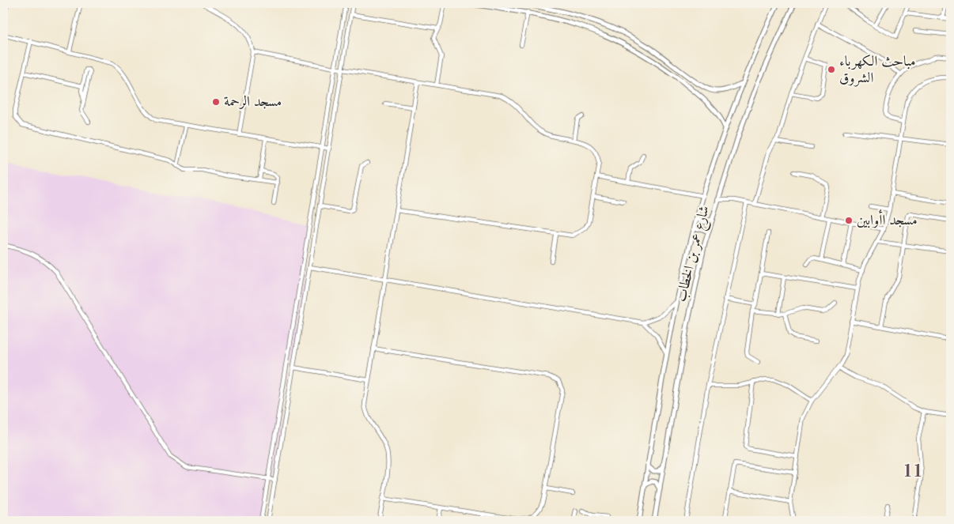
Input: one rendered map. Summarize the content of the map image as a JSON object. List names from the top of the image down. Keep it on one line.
{"streets":{"street":["شارع عمر بن الخطاب"]},"districts":["11"],"places":["مباحث الكهرباء الشروق","مسجد الرحمة","مسجد اأوابين"]}
